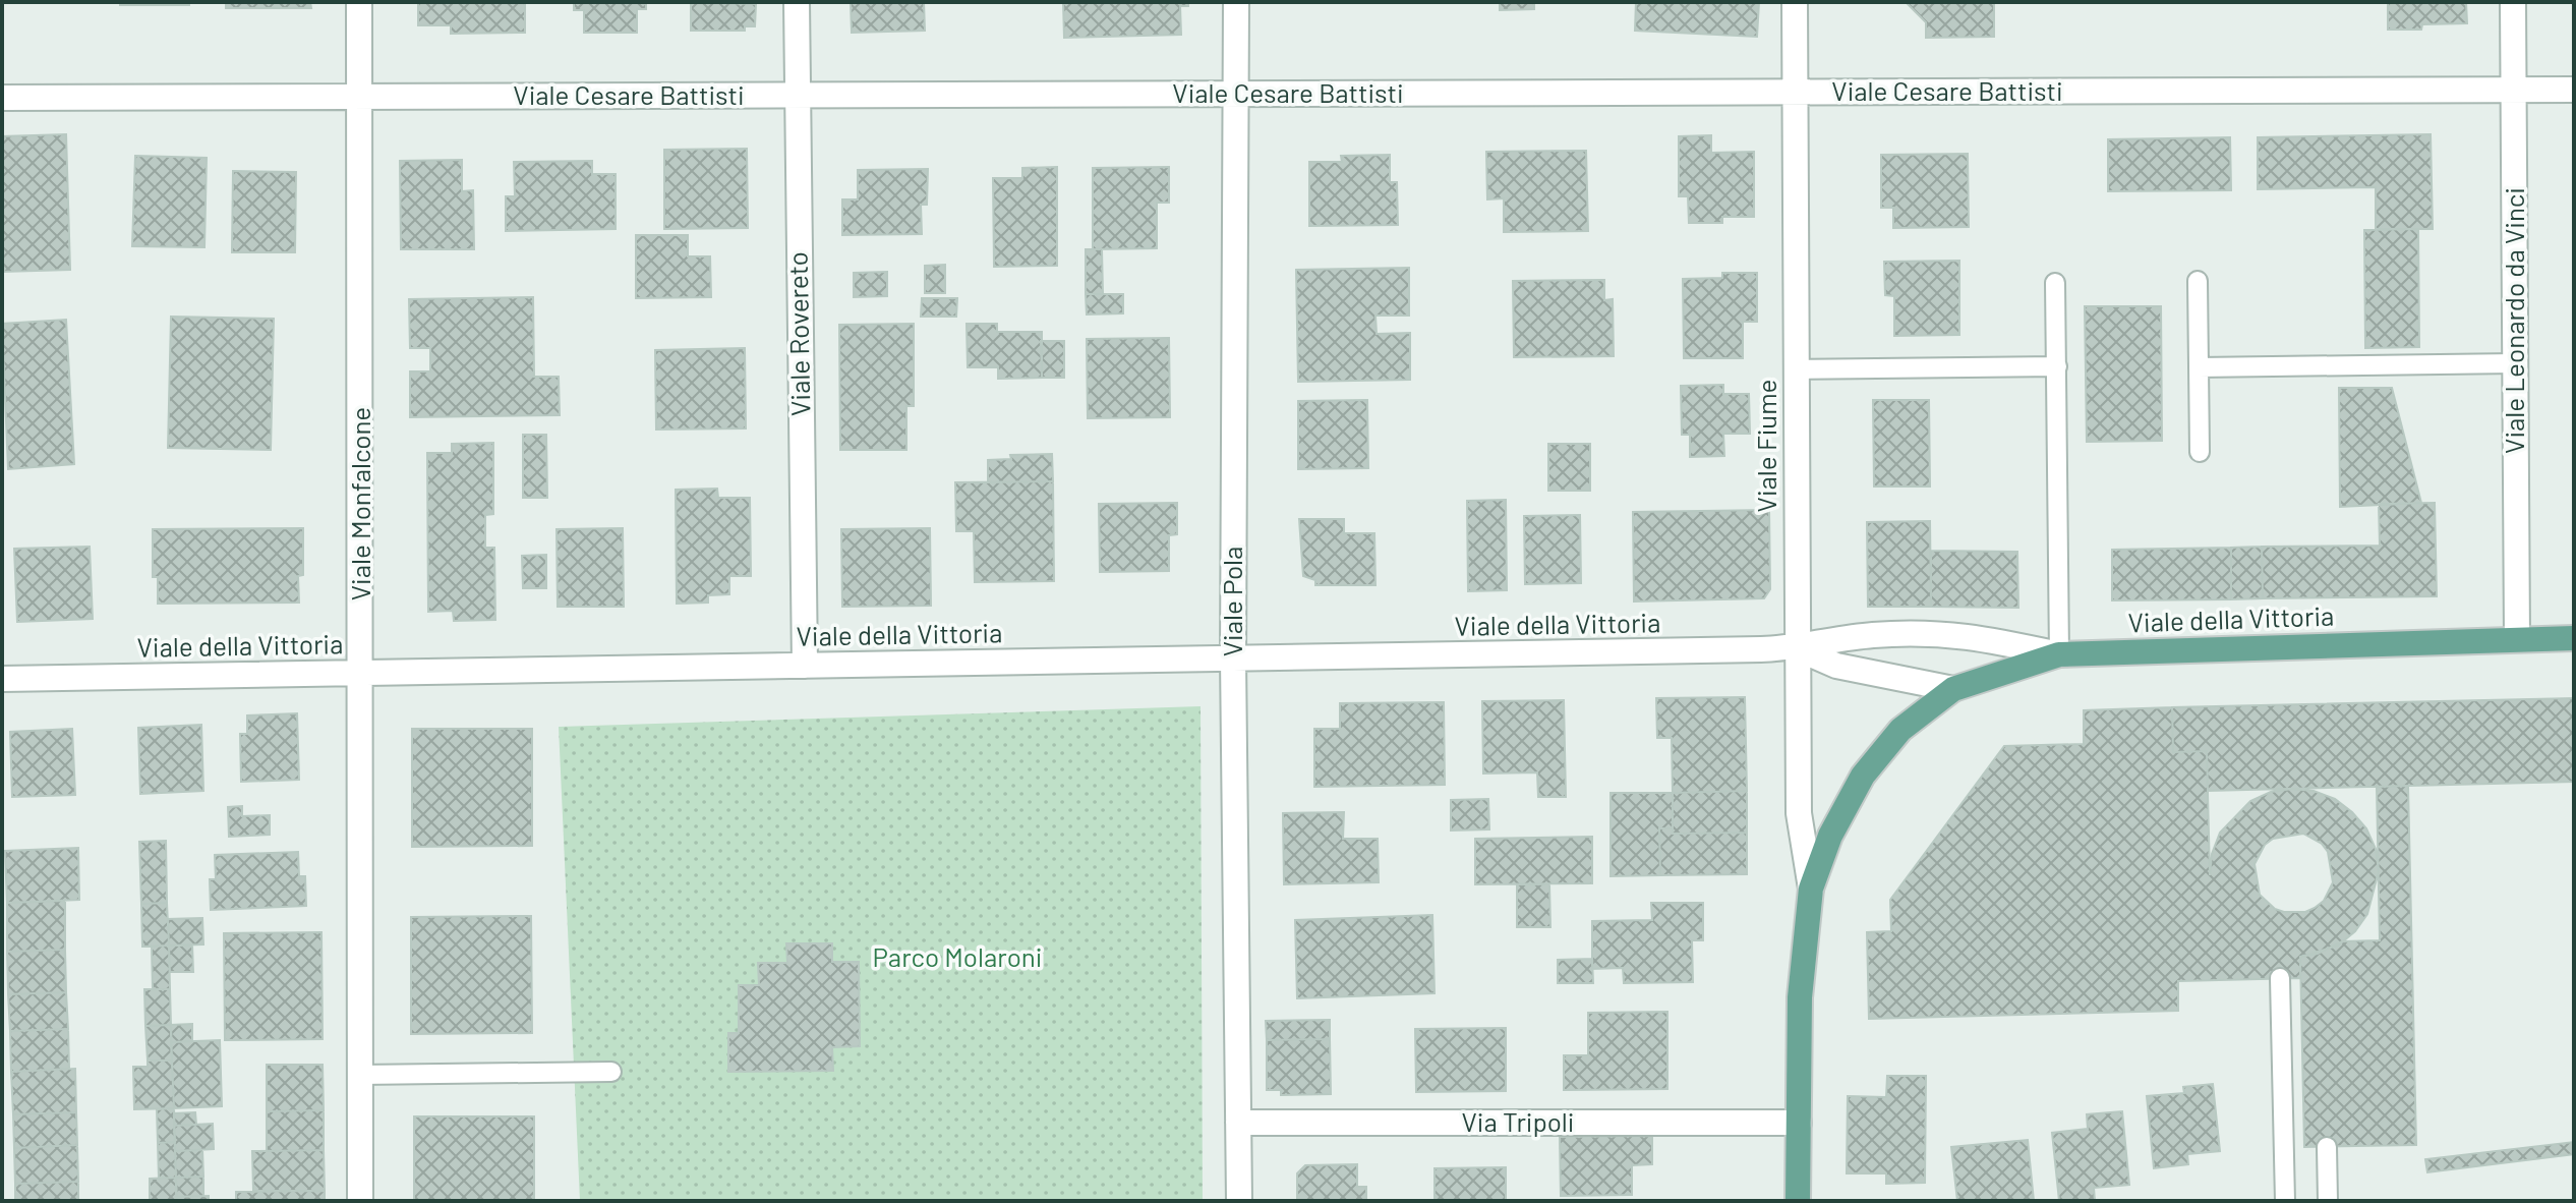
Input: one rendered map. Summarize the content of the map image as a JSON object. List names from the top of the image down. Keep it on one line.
{"streets":{"main road":["Viale Fiume","Viale della Vittoria"],"street":["Viale Cesare Battisti","Viale Leonardo da Vinci","Viale Rovereto","Viale Monfalcone","Viale Pola","Via Tripoli"]},"crossings":[["Viale Cesare Battisti","Viale Leonardo da Vinci"],["Viale Cesare Battisti","Viale Rovereto"],["Viale Cesare Battisti","Viale Fiume"],["Viale Cesare Battisti","Viale Monfalcone"],["Viale Cesare Battisti","Viale Pola"],["Viale Leonardo da Vinci","Viale della Vittoria"],["Viale Rovereto","Viale della Vittoria"],["Viale Fiume","Viale della Vittoria"],["Viale Fiume","Via Tripoli"],["Viale Monfalcone","Viale della Vittoria"],["Viale Pola","Viale della Vittoria"],["Viale Pola","Via Tripoli"]],"parks":["Parco Molaroni"]}
